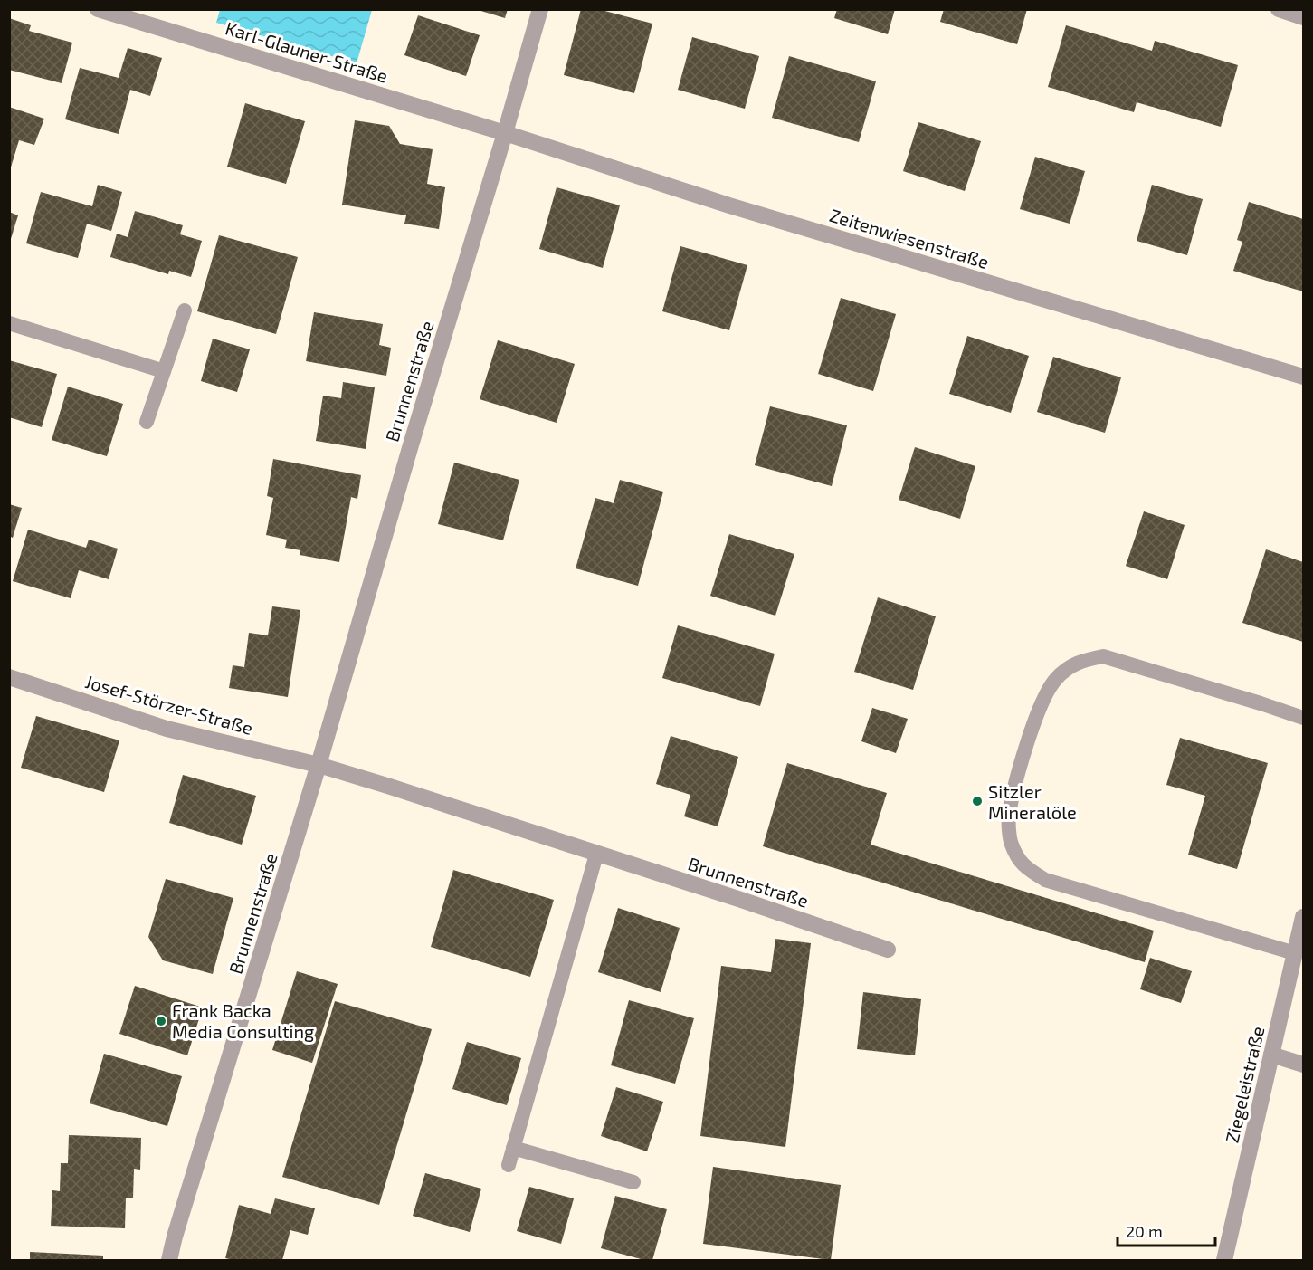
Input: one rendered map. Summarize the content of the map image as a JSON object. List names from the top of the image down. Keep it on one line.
{"streets":{"street":["Karl-Glauner-Straße","Zeitenwiesenstraße","Brunnenstraße","Josef-Störzer-Straße","Ziegeleistraße"]},"crossings":[["Karl-Glauner-Straße","Zeitenwiesenstraße"],["Karl-Glauner-Straße","Brunnenstraße"],["Zeitenwiesenstraße","Brunnenstraße"],["Brunnenstraße","Josef-Störzer-Straße"]],"places":["Sitzler Mineralöle","Frank Backa Media Consulting"],"scale_bar":"20 m"}
